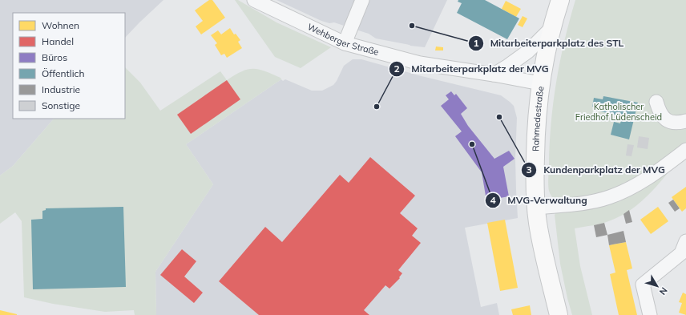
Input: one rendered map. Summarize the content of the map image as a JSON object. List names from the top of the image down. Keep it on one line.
{"streets":{"main road":["Rahmedestraße"],"street":["Wehberger Straße"]},"crossings":[["Wehberger Straße","Rahmedestraße"]],"parks":["Katholischer Friedhof Lüdenscheid"],"places":["Mitarbeiterparkplatz des STL","Mitarbeiterparkplatz der MVG","Kundenparkplatz der MVG","MVG-Verwaltung"],"legend":["Wohnen","Handel","Büros","Öffentlich","Industrie","Sonstige"],"north":"bottom right"}
